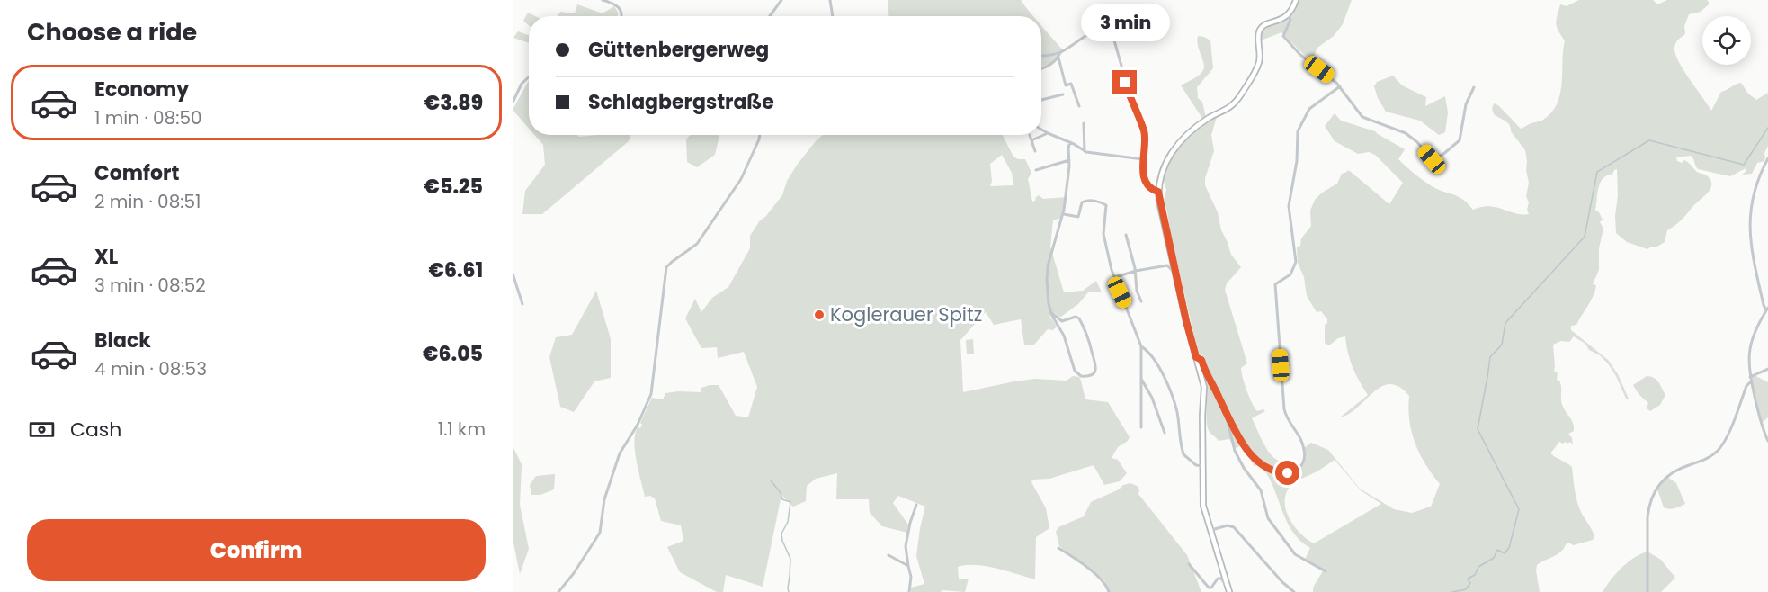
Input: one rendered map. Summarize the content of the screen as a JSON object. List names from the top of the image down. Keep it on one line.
{"places":["Koglerauer Spitz"],"page":{"heading":"Choose a ride","bubble":"3 min","banner":["Güttenbergerweg","Schlagbergstraße"],"list":[{"name":"Economy","note":"1 min · 08:50","value":"€3.89"},{"name":"Comfort","note":"2 min · 08:51","value":"€5.25"},{"name":"XL","note":"3 min · 08:52","value":"€6.61"},{"name":"Black","note":"4 min · 08:53","value":"€6.05"}],"pay":["Cash","1.1 km"],"buttons":"Confirm"}}
